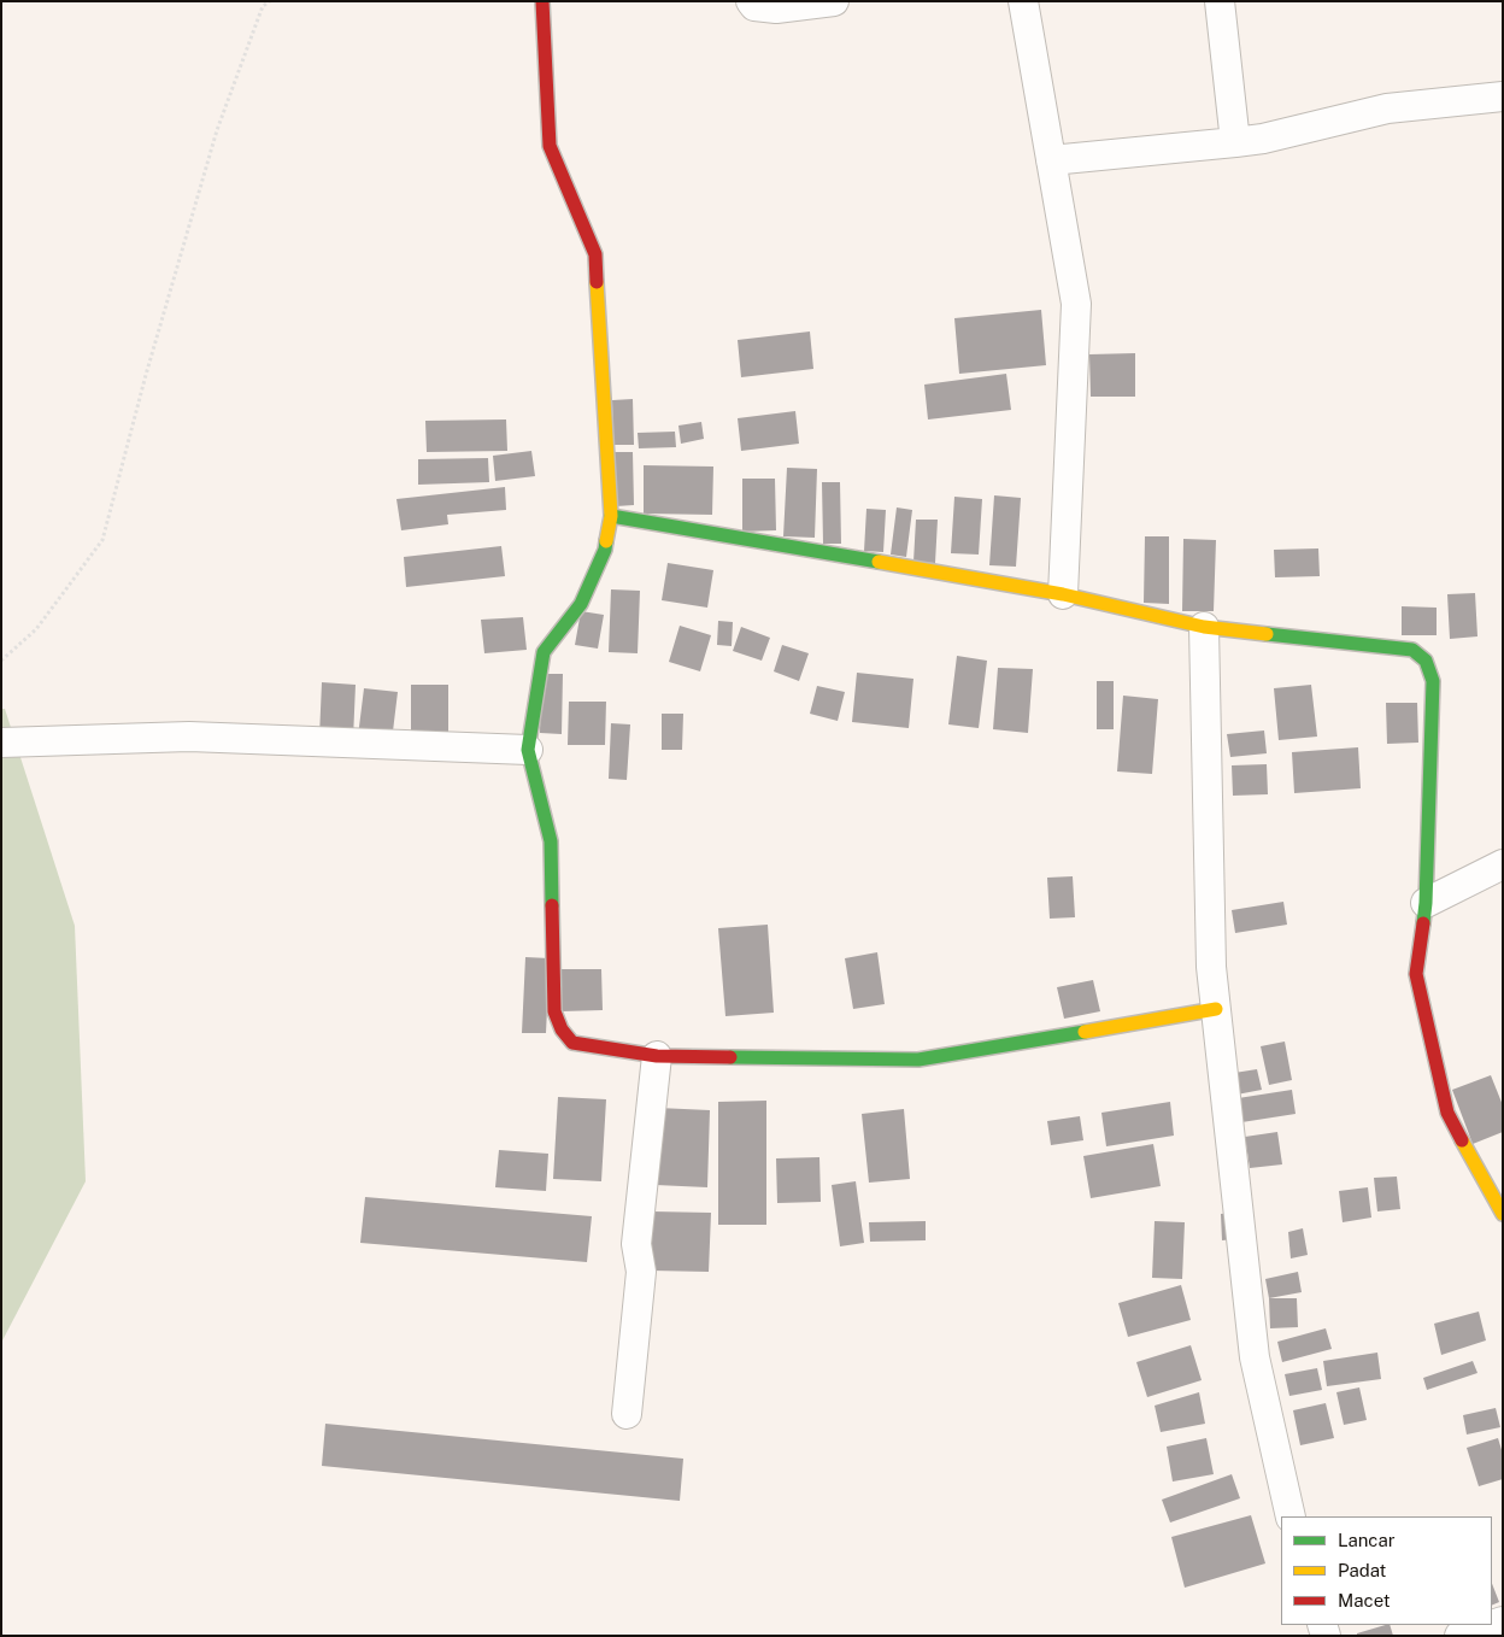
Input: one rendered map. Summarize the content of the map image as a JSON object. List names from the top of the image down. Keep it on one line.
{"legend":["Lancar","Padat","Macet"]}
